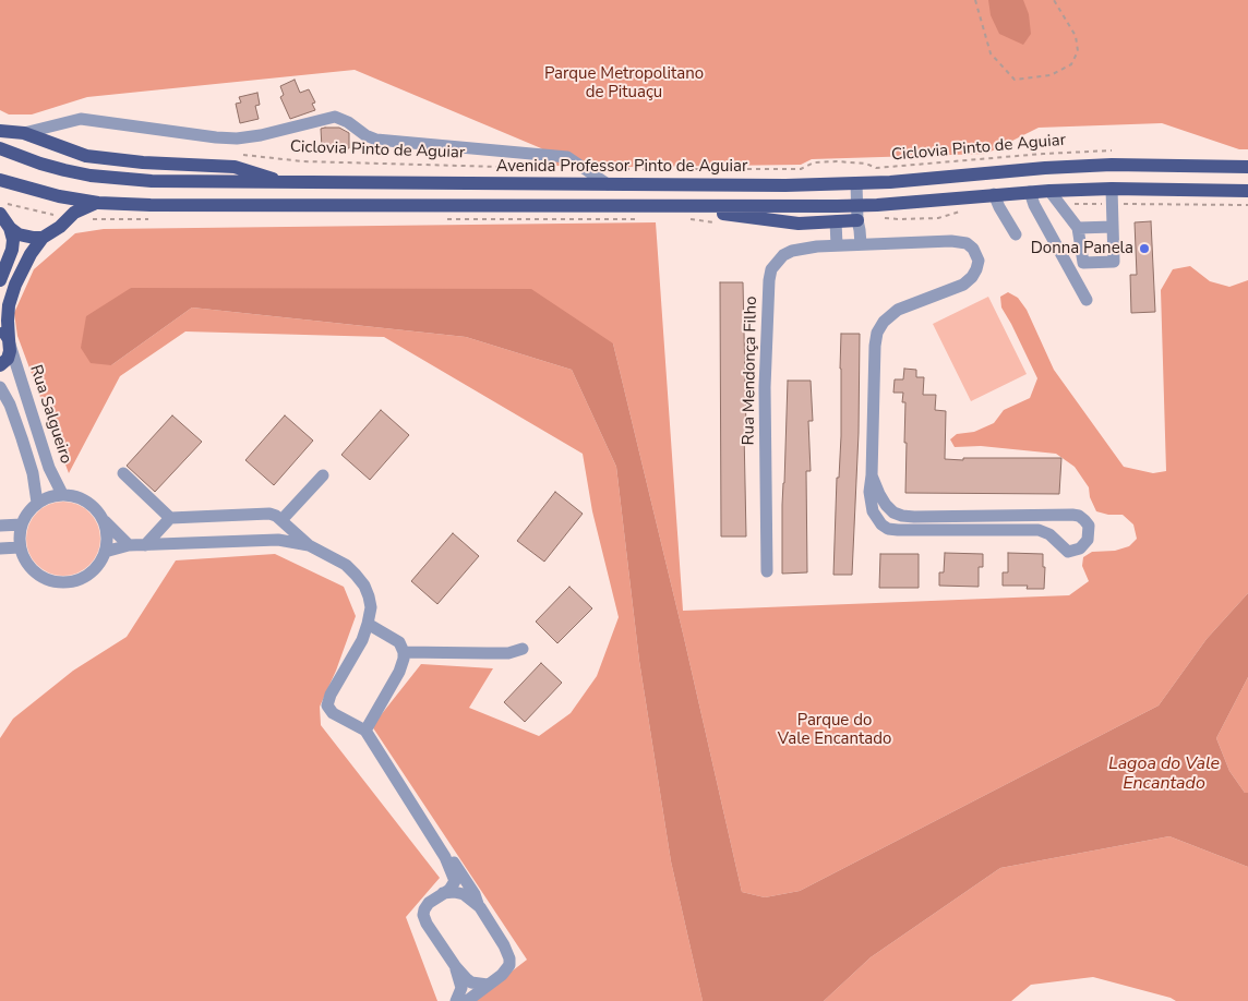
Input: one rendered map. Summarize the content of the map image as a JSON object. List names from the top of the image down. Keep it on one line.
{"streets":{"main road":["Avenida Professor Pinto de Aguiar"],"street":["Rua Mendonça Filho","Rua Salgueiro"],"path":["Ciclovia Pinto de Aguiar"]},"water":["Lagoa do Vale Encantado"],"parks":["Parque Metropolitano de Pituaçu","Parque do Vale Encantado"],"places":["Donna Panela"]}
